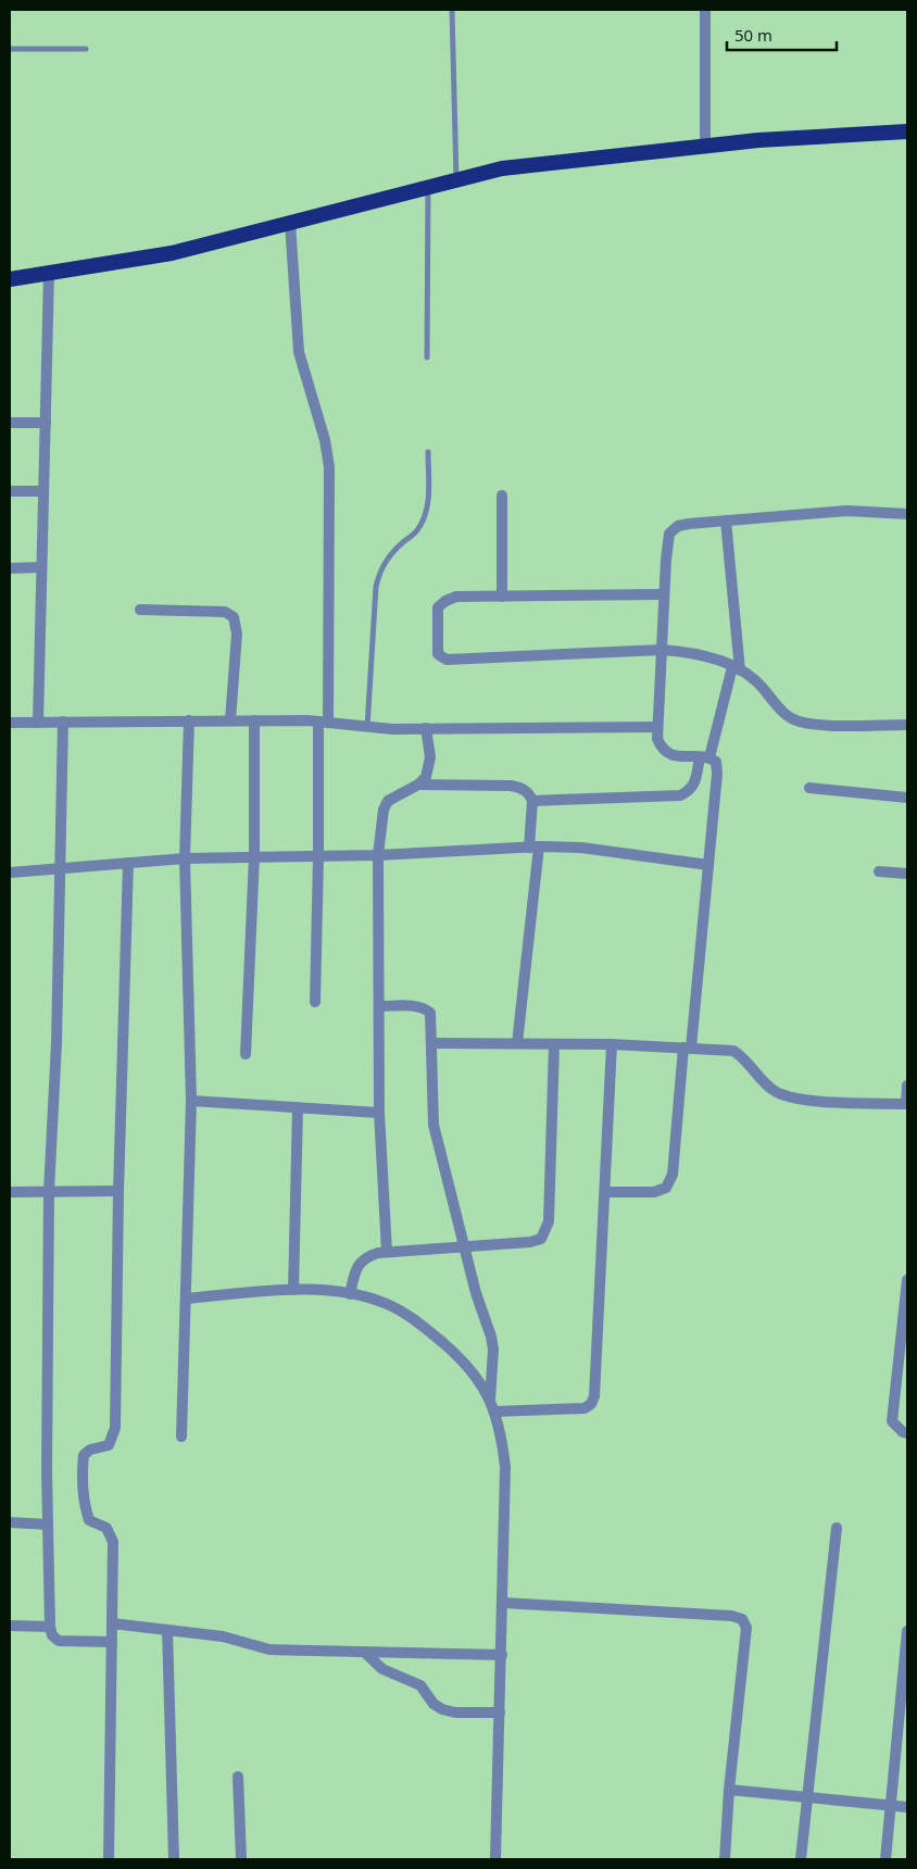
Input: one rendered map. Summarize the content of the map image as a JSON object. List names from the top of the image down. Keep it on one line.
{"scale_bar":"50 m"}
